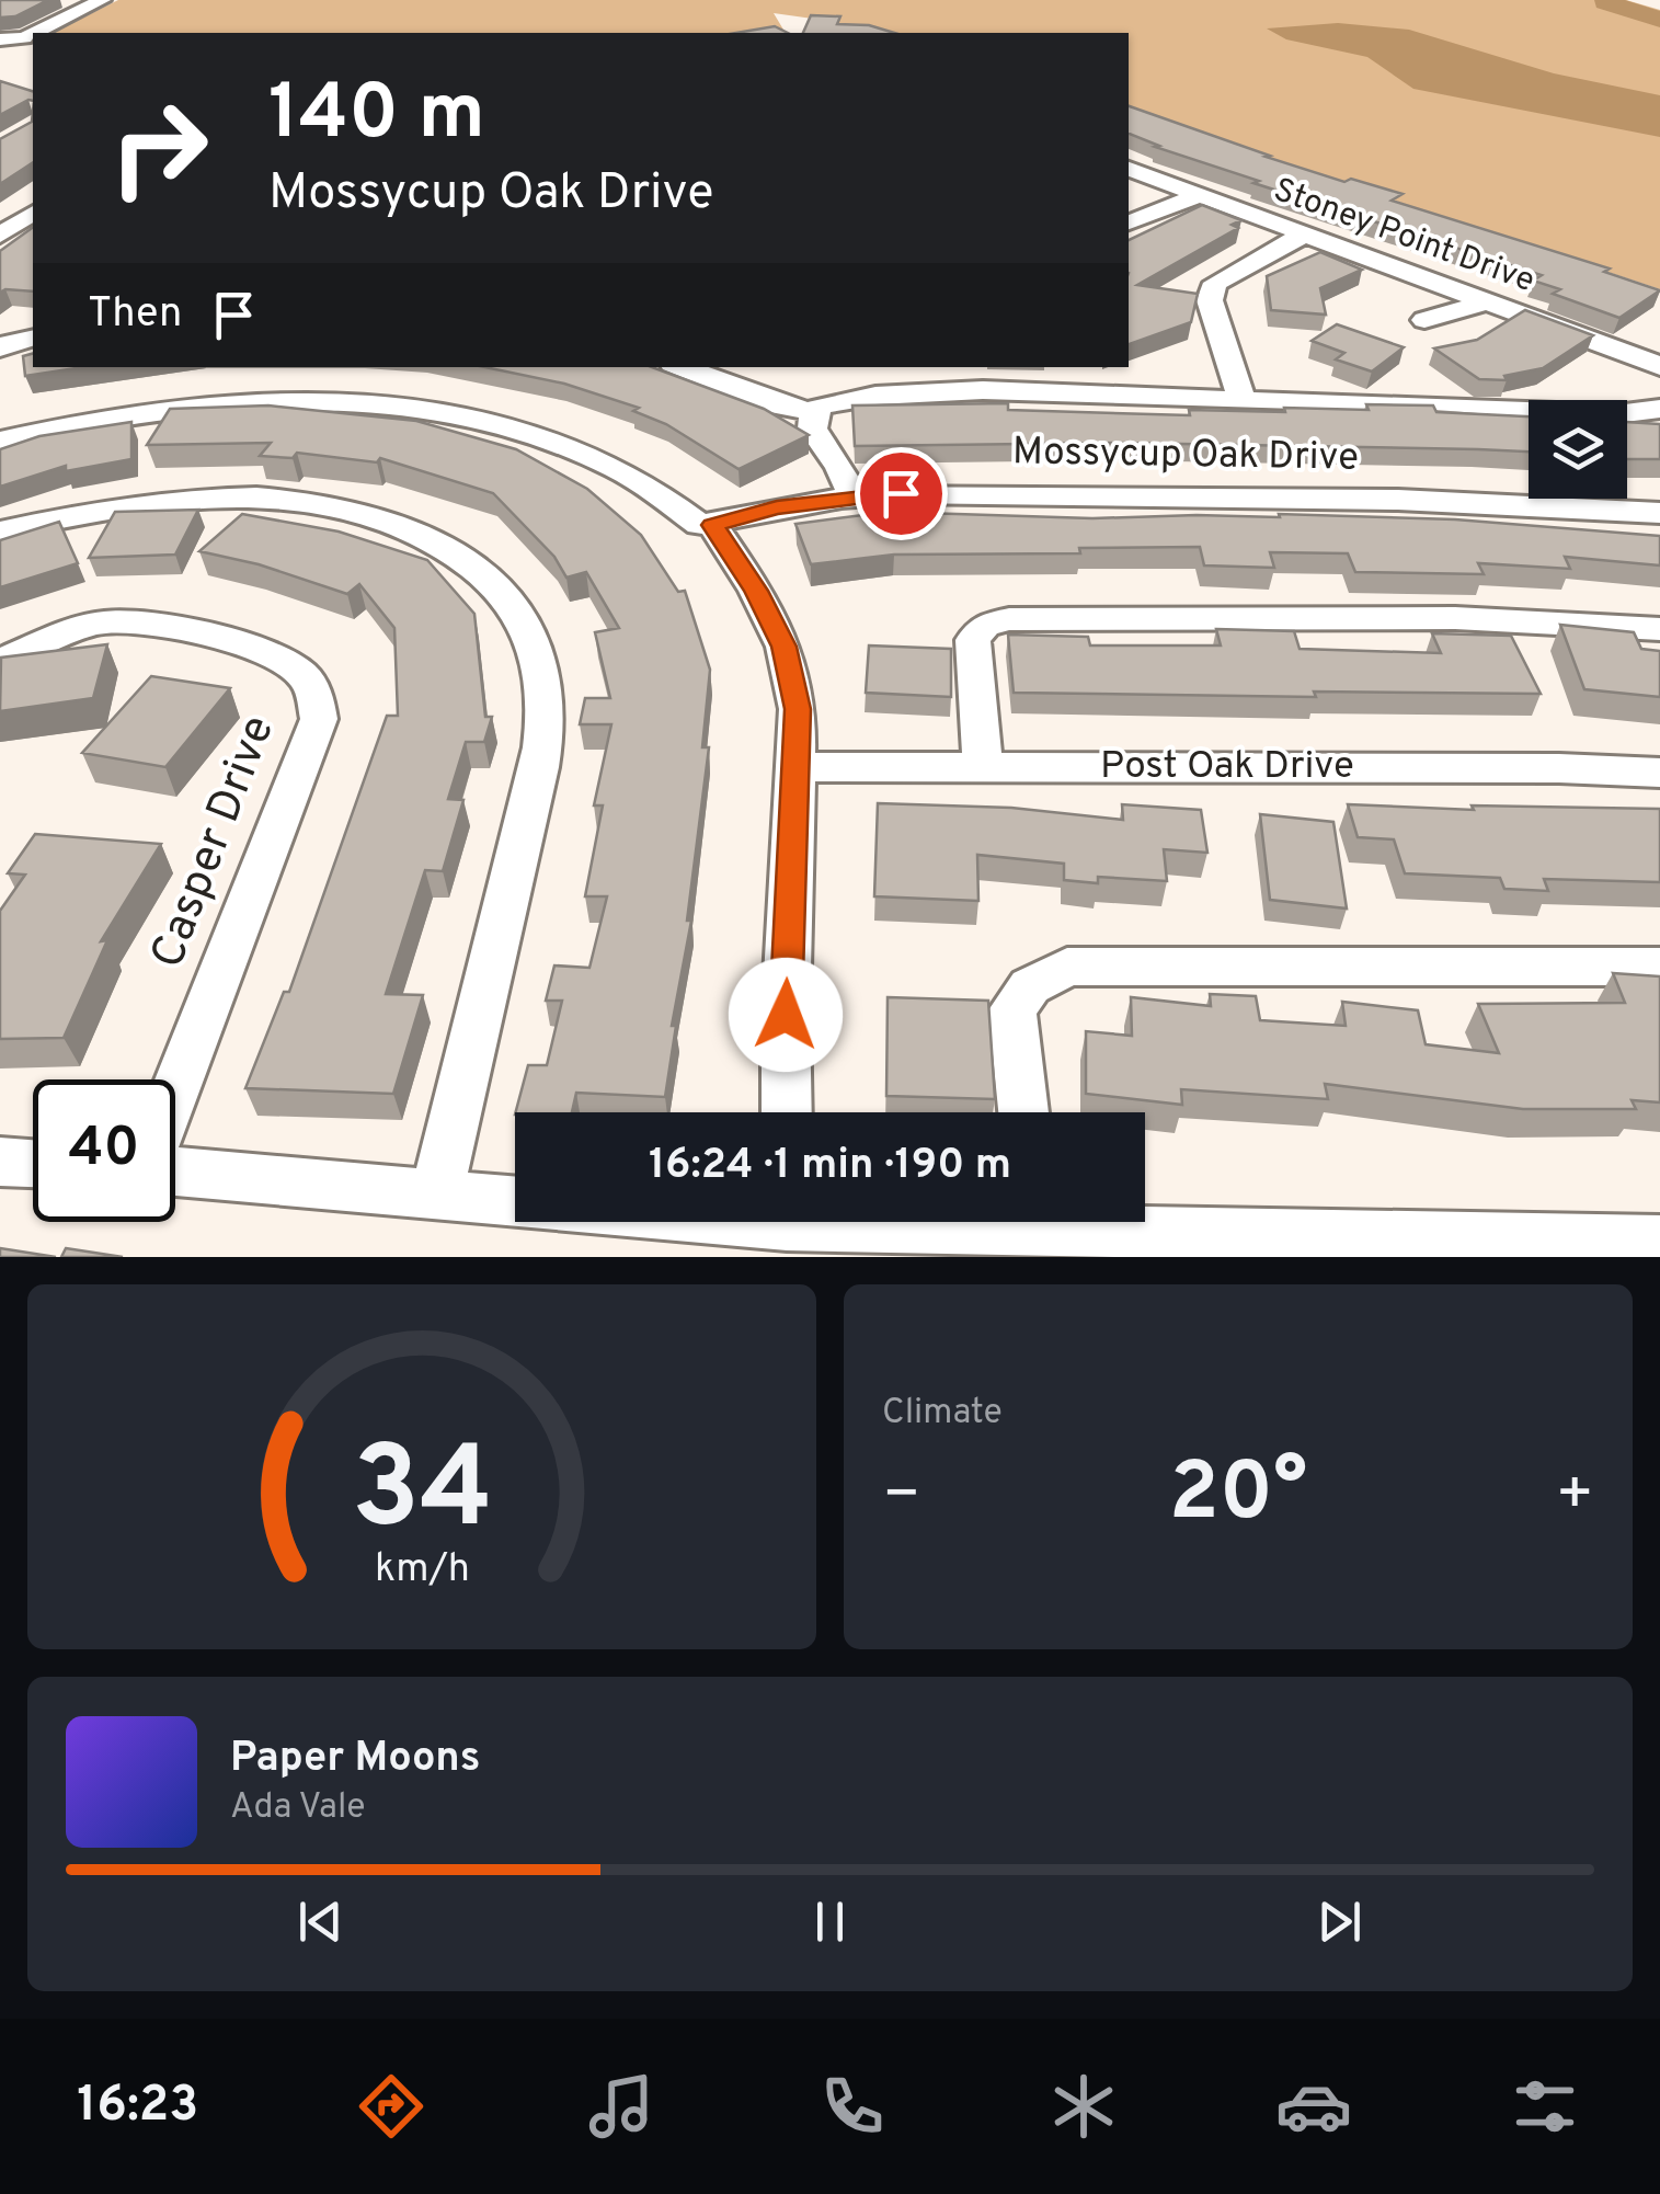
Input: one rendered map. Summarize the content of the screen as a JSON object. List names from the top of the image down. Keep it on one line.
{"streets":{"street":["Stoney Point Drive","Mossycup Oak Drive","Post Oak Drive","Casper Drive"]},"page":{"turn":["140 m","Mossycup Oak Drive"],"then":"Then","limit":"40","trip":"16:24 · 1 min · 190 m","tile":"Climate","heat":["−","20°","+"],"song":["Paper Moons","Ada Vale"],"tabs":"16:23","gauge":["34","km/h"]}}
